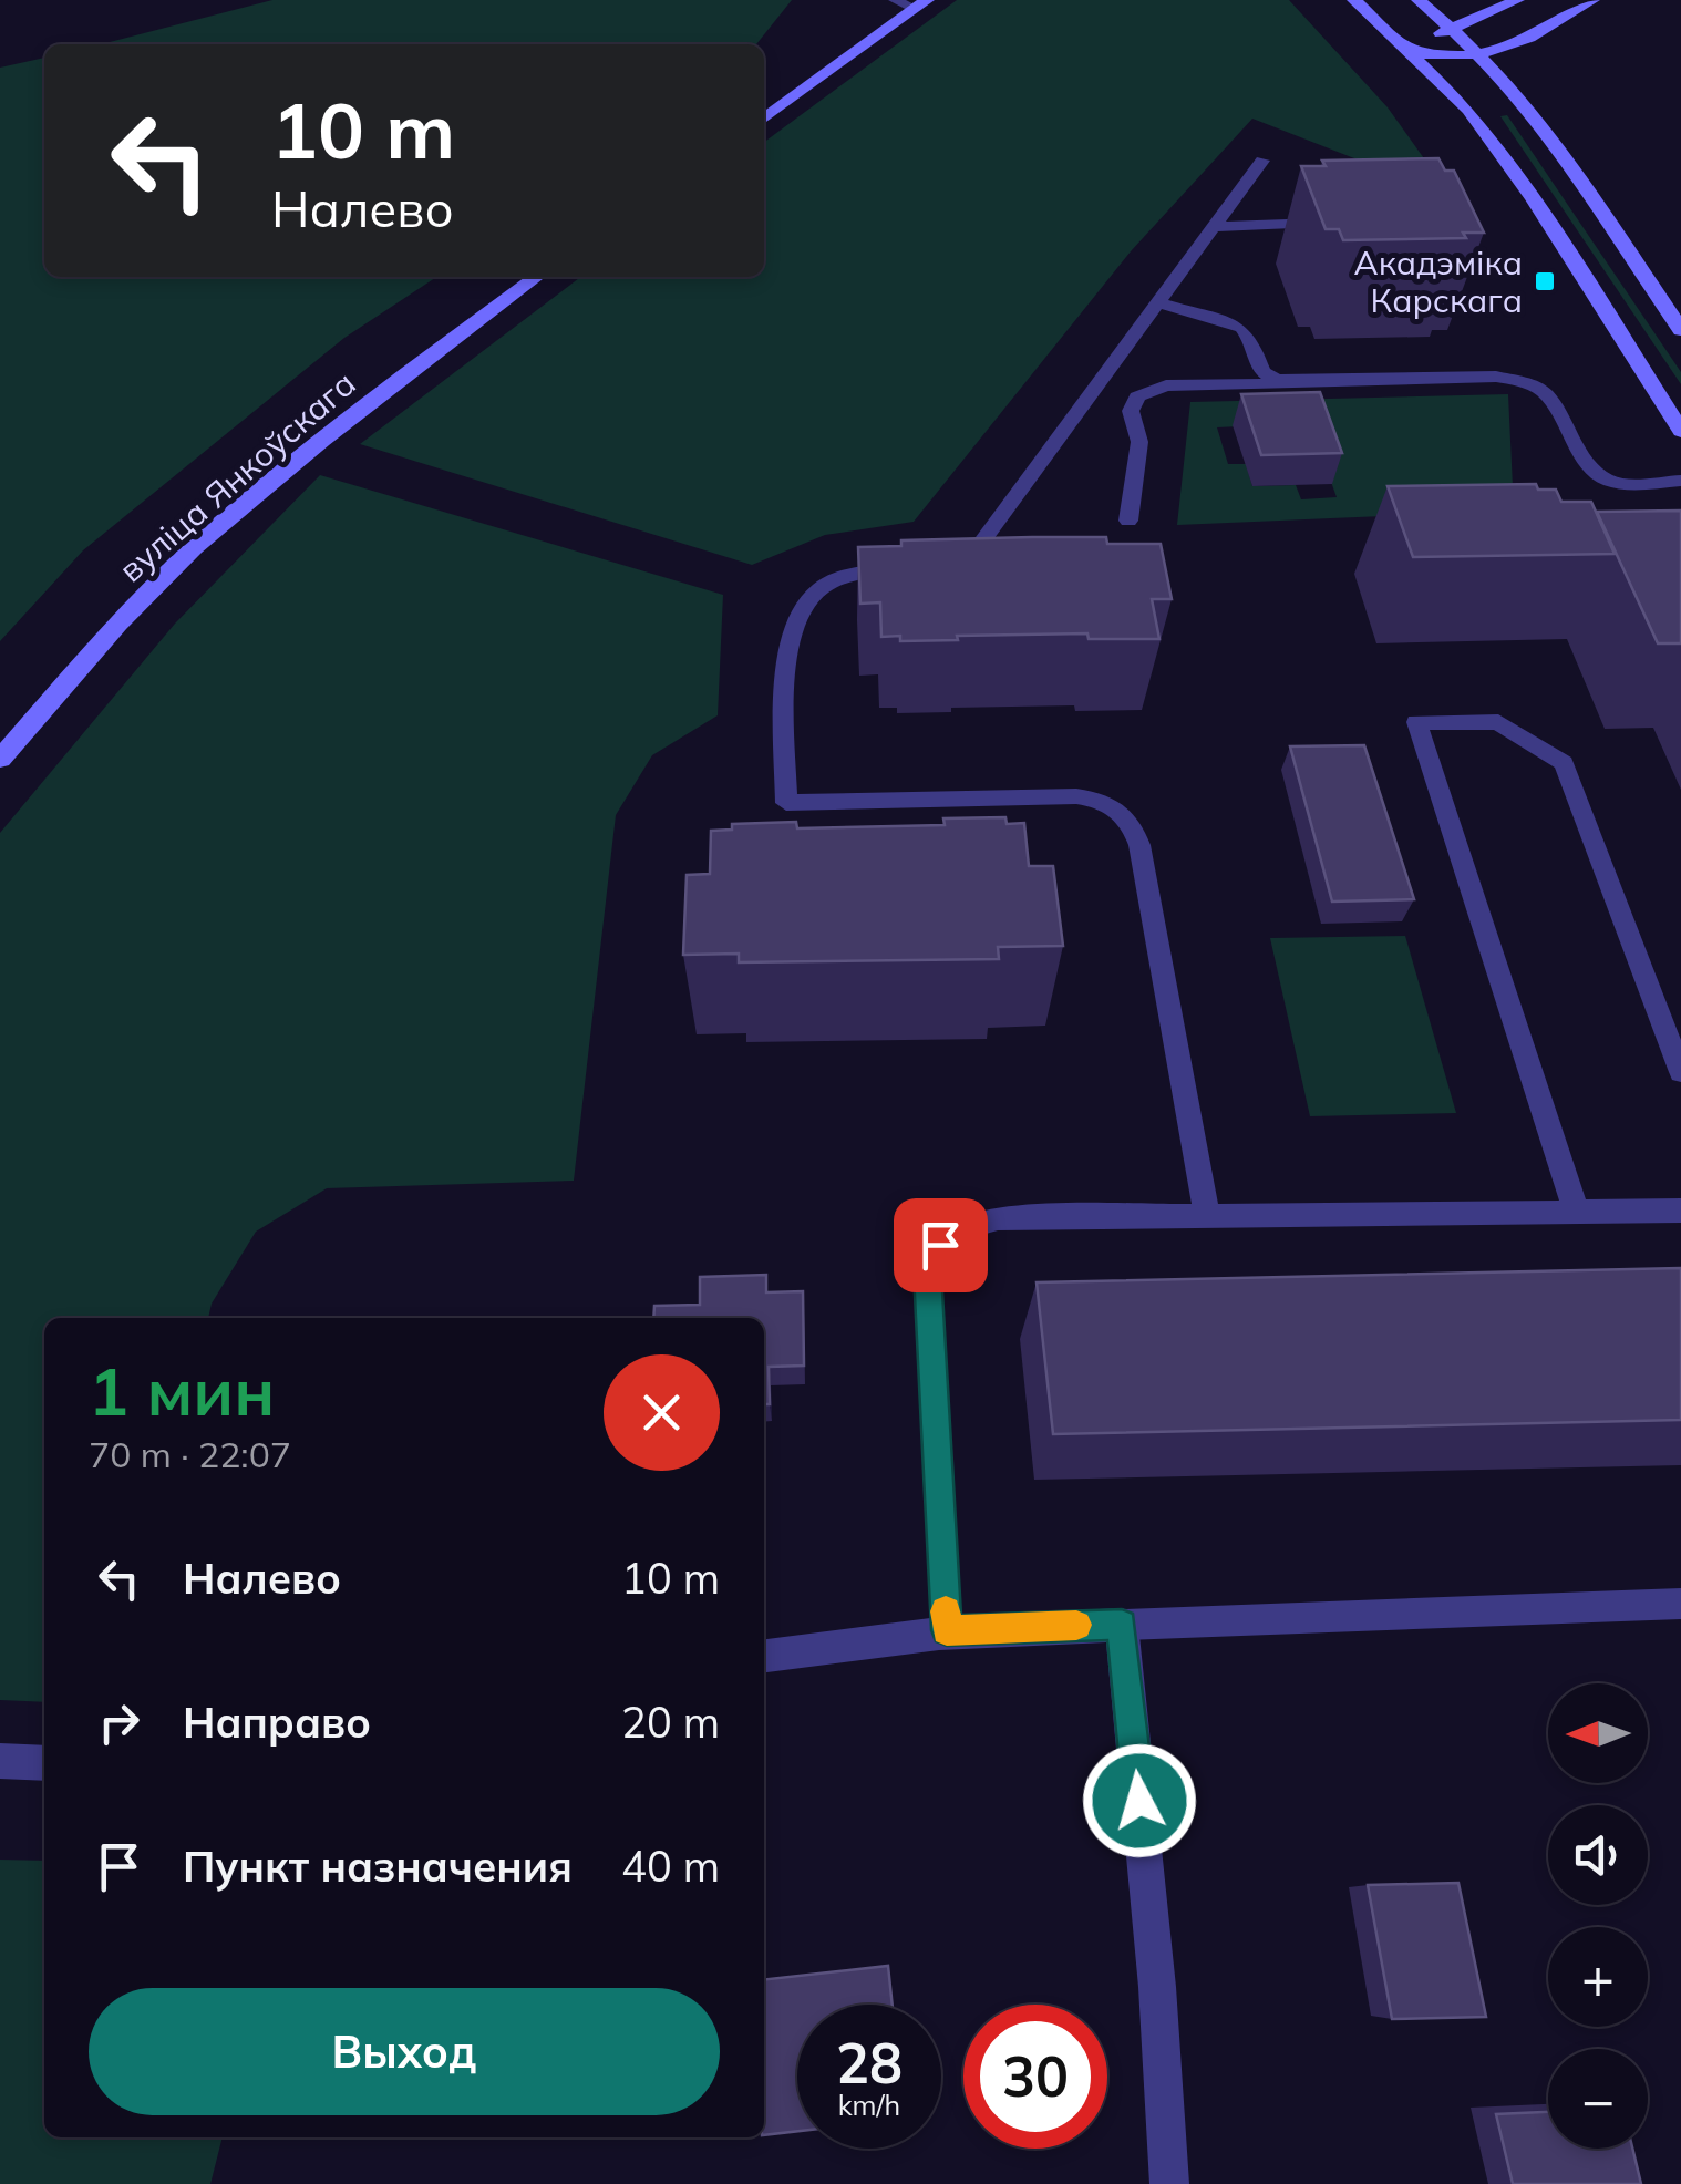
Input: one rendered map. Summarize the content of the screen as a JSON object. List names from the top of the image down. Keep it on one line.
{"streets":{"main road":["вуліца Янкоўскага"]},"places":{"transit":["Акадэміка Карскага"]},"north":"left","page":{"turn":["10 m","Налево"],"heading":["1 мин","70 m · 22:07"],"list":[{"name":"Налево","value":"10 m"},{"name":"Направо","value":"20 m"},{"name":"Пункт назначения","value":"40 m"}],"map_buttons":["+","−"],"buttons":"Выход","speed":"28 km/h","limit":"30"}}
